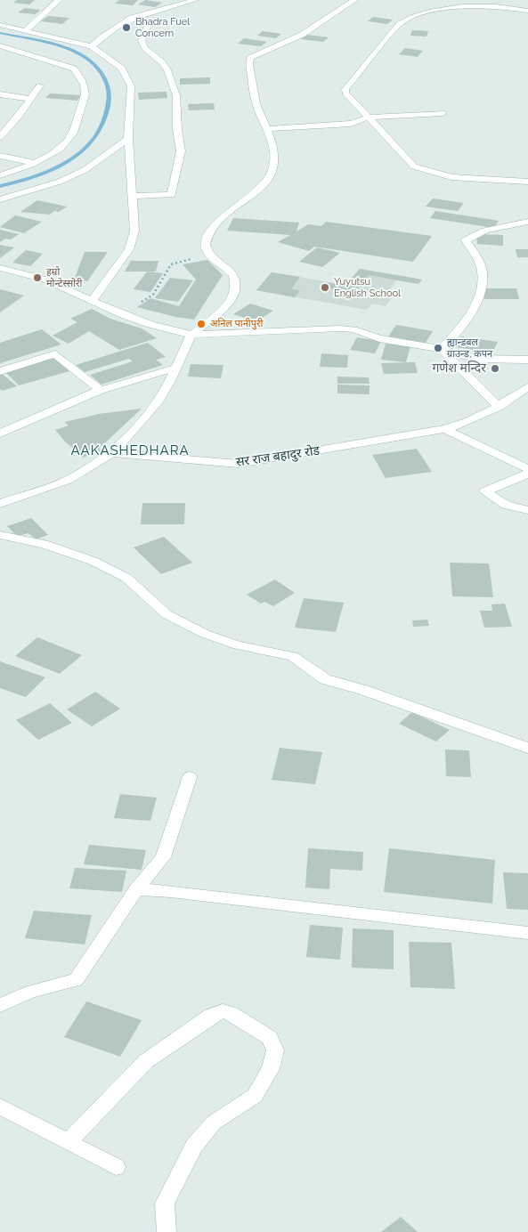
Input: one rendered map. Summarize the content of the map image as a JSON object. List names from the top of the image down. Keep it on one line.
{"streets":{"street":["सर राज बहादुर रोड"]},"districts":["AAKASHEDHARA"],"places":["Bhadra Fuel Concern","हम्रो मोन्टेस्सोरी","Yuyutsu English School","अनिल पानीपुरी","ह्यान्डबल ग्राउन्ड, कपन","गणेश मन्दिर"]}
